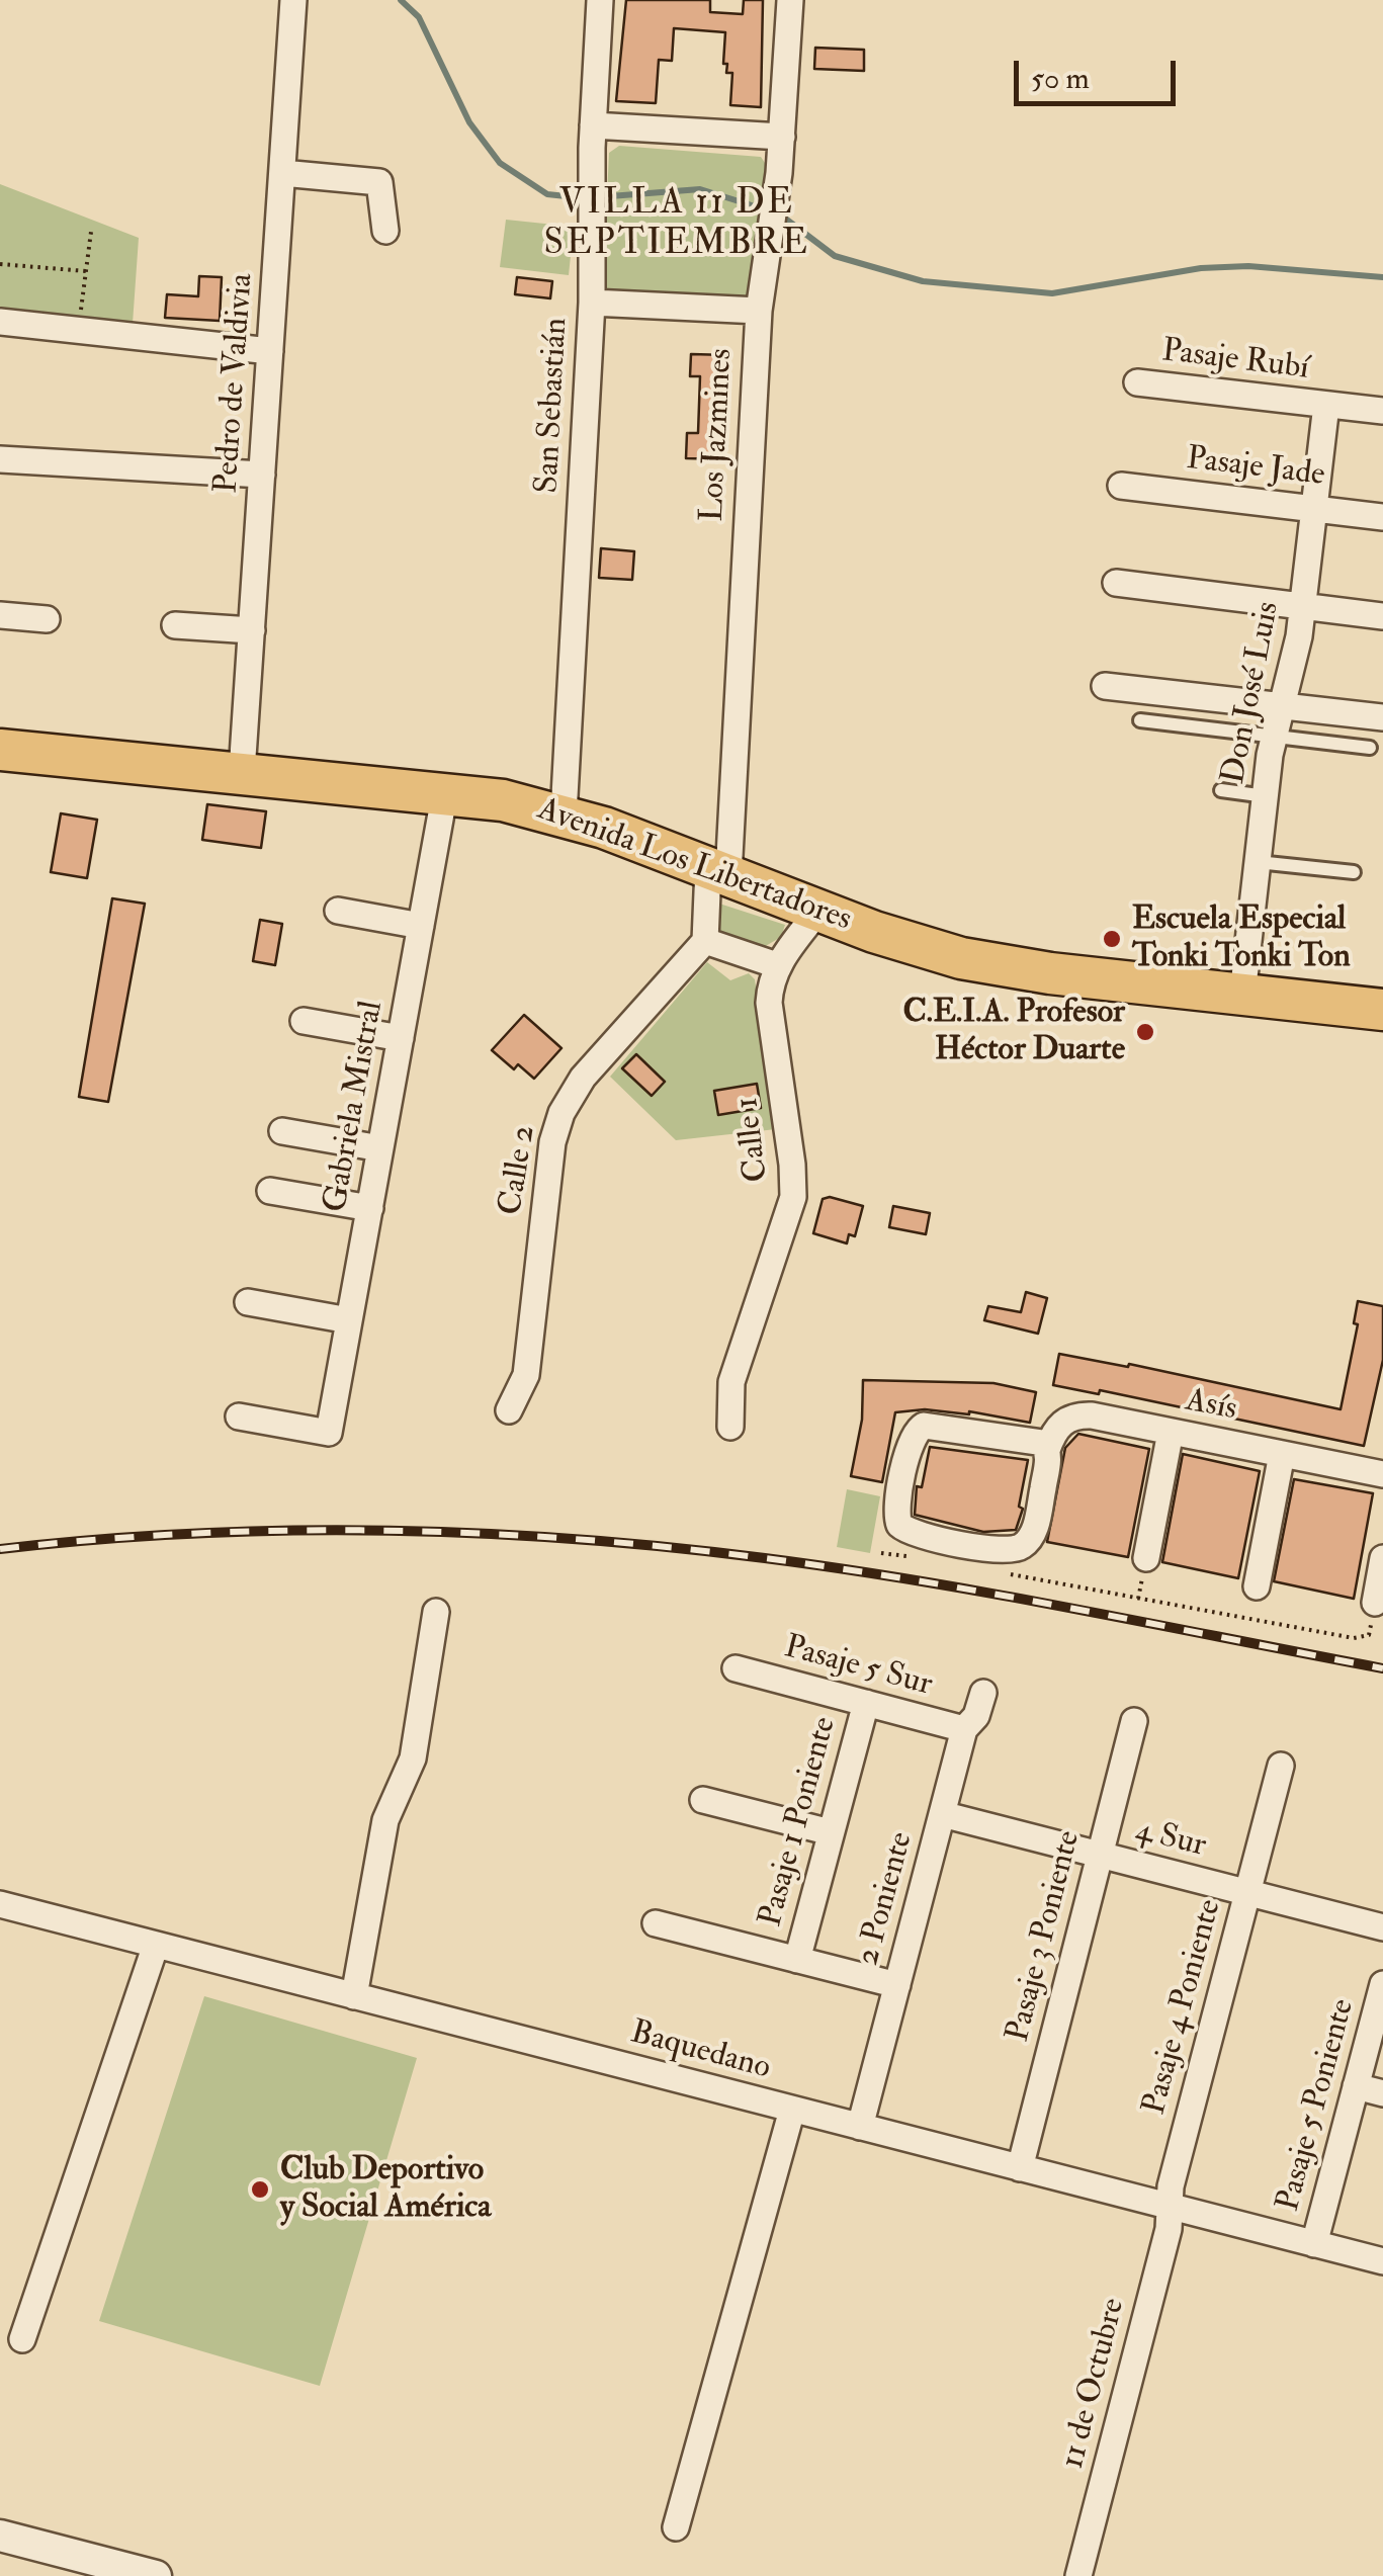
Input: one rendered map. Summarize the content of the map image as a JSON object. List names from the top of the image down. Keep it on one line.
{"streets":{"main road":["Avenida Los Libertadores"],"street":["Pasaje Rubí","Pedro de Valdivia","San Sebastián","Los Jazmines","Pasaje Jade","Don José Luis","Gabriela Mistral","Calle 1","Calle 2","Asís","Pasaje 5 Sur","Pasaje 1 Poniente","4 Sur","2 Poniente","Pasaje 3 Poniente","Pasaje 4 Poniente","Baquedano","Pasaje 5 Poniente","11 de Octubre"]},"crossings":[["Pasaje Rubí","Don José Luis"],["Pedro de Valdivia","Avenida Los Libertadores"],["San Sebastián","Avenida Los Libertadores"],["Los Jazmines","Avenida Los Libertadores"],["Pasaje Jade","Don José Luis"],["Don José Luis","Avenida Los Libertadores"],["Avenida Los Libertadores","Gabriela Mistral"],["Avenida Los Libertadores","Calle 1"],["Pasaje 5 Sur","Pasaje 1 Poniente"],["Pasaje 5 Sur","2 Poniente"],["4 Sur","2 Poniente"],["4 Sur","Pasaje 3 Poniente"],["4 Sur","Pasaje 4 Poniente"],["2 Poniente","Baquedano"],["Pasaje 3 Poniente","Baquedano"],["Pasaje 4 Poniente","Baquedano"],["Pasaje 4 Poniente","11 de Octubre"],["Baquedano","Pasaje 5 Poniente"],["Baquedano","11 de Octubre"]],"districts":["VILLA 11 DE SEPTIEMBRE"],"places":["Escuela Especial Tonki Tonki Ton","C.E.I.A. Profesor Héctor Duarte","Club Deportivo y Social América"],"scale_bar":"50 m"}
